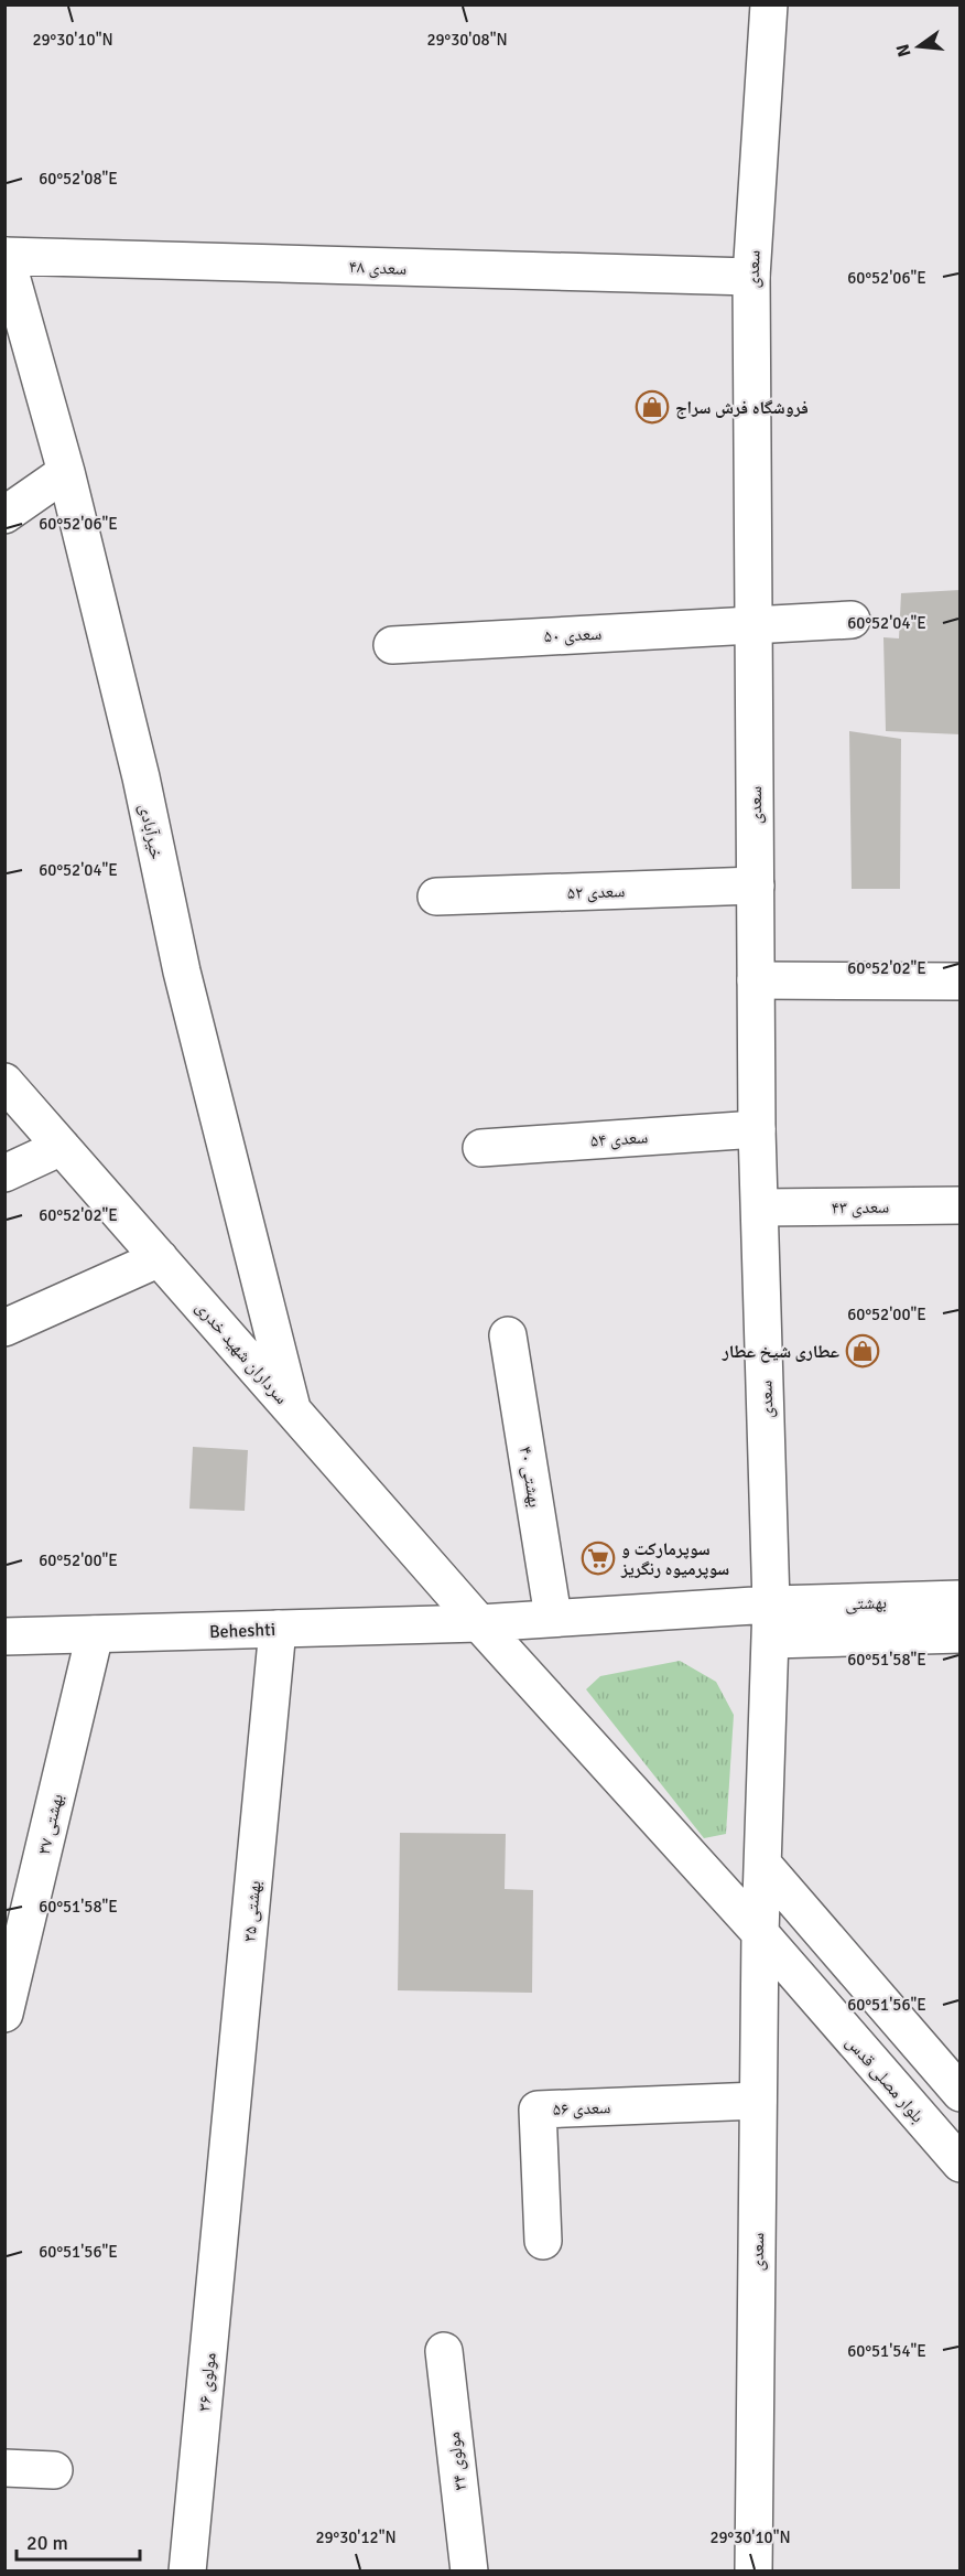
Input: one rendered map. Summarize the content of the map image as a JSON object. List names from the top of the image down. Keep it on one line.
{"streets":{"street":["سعدی ۴۸","سعدی","سعدی ۵۰","خیرآبادی","سعدی ۵۲","سعدی ۵۴","سعدی ۴۳","سرداران شهید خدری","بهشتی ۴۰","بهشتی","Beheshti","بهشتی ۳۷","بهشتی ۳۵","بلوار مصلی قدس","سعدی ۵۶","مولوی ۳۶","مولوی ۳۴"]},"crossings":[["سعدی ۴۸","سعدی"],["سعدی ۴۸","خیرآبادی"],["سعدی","سعدی ۵۰"],["سعدی","سعدی ۵۲"],["سعدی","سعدی ۵۴"],["سعدی","سعدی ۴۳"],["سعدی","سرداران شهید خدری"],["سعدی","بهشتی"],["سعدی","Beheshti"],["سعدی","بلوار مصلی قدس"],["سعدی","سعدی ۵۶"],["خیرآبادی","سرداران شهید خدری"],["سرداران شهید خدری","Beheshti"],["سرداران شهید خدری","بلوار مصلی قدس"],["بهشتی ۴۰","Beheshti"],["بهشتی","Beheshti"],["Beheshti","بهشتی ۳۷"],["Beheshti","بهشتی ۳۵"],["بهشتی ۳۵","مولوی ۳۶"]],"places":{"shop":["فروشگاه فرش سراج","عطاری شیخ عطار"],"supermarket":["سوپرمارکت و سوپرمیوه رنگریز"]},"scale_bar":"20 m","north":"left","coordinates":["29°30'10\"N","29°30'08\"N","60°52'08\"E","60°52'06\"E","60°52'04\"E","60°52'02\"E","60°52'00\"E","60°51'58\"E","60°51'56\"E","60°51'54\"E","29°30'12\"N"]}
